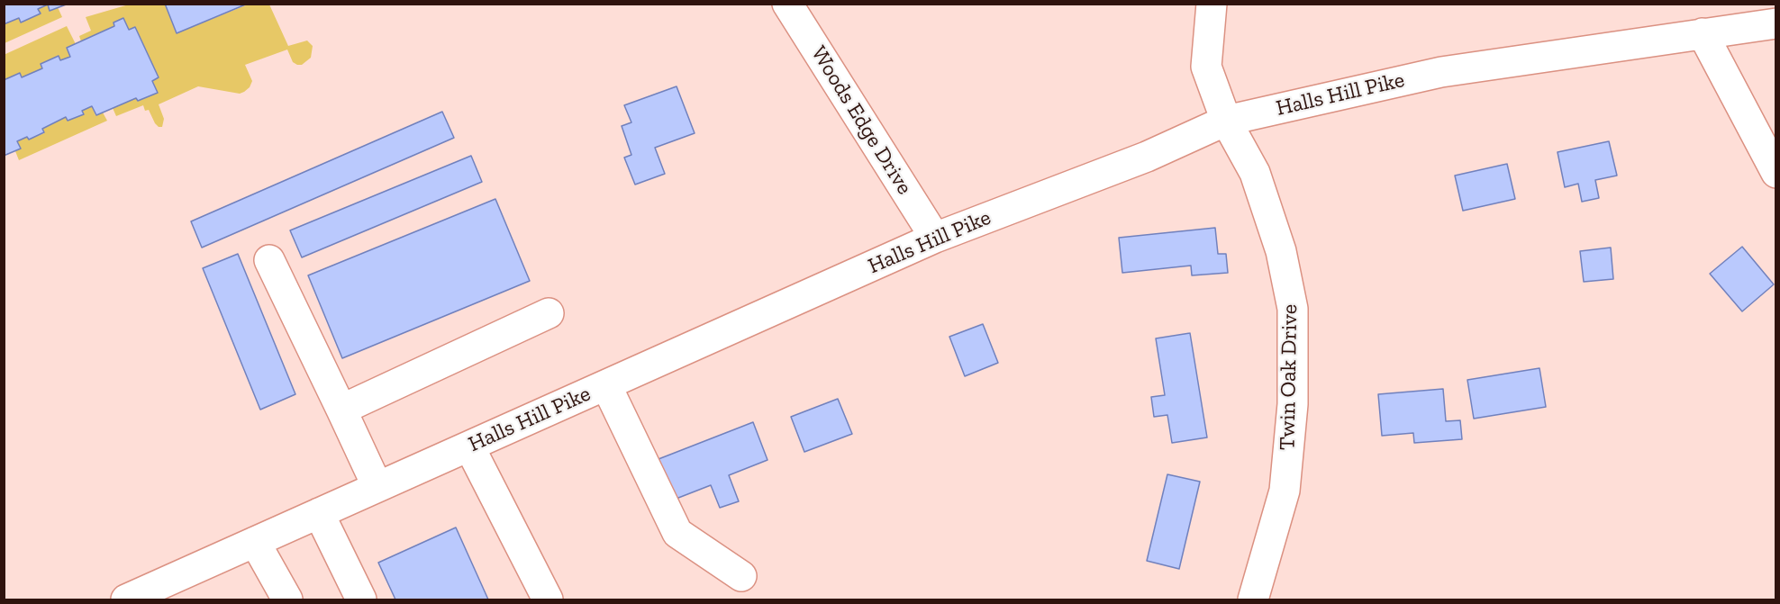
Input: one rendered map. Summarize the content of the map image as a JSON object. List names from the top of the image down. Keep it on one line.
{"streets":{"street":["Halls Hill Pike","Woods Edge Drive","Twin Oak Drive"]},"crossings":[["Halls Hill Pike","Woods Edge Drive"],["Halls Hill Pike","Twin Oak Drive"]]}
